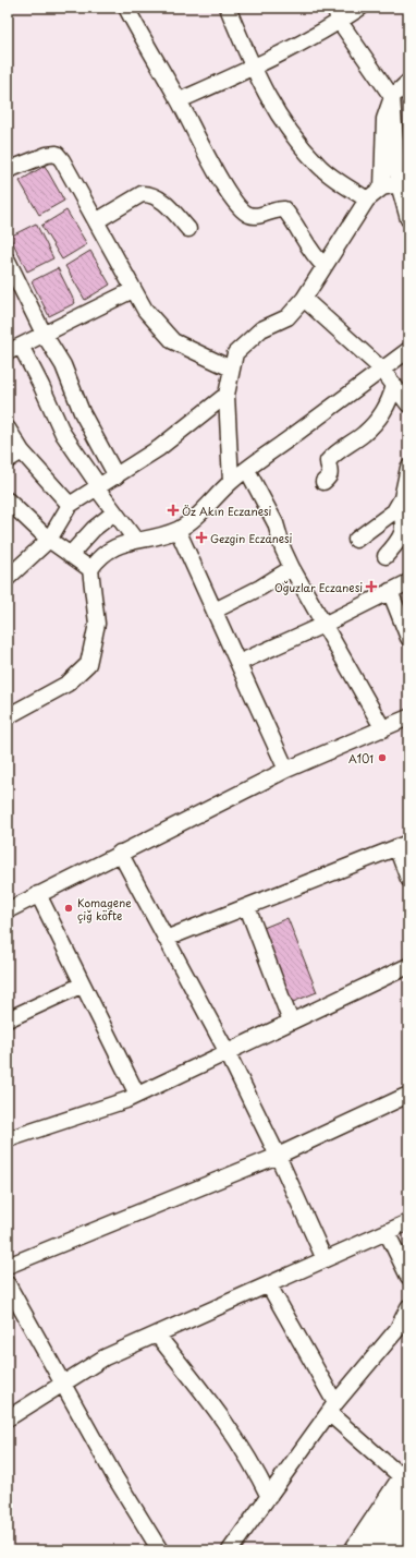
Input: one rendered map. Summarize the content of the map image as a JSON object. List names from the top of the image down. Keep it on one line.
{"places":{"health":["Öz Akın Eczanesi","Gezgin Eczanesi","Oğuzlar Eczanesi"],"other":["A101","Komagene çiğ köfte"]}}
